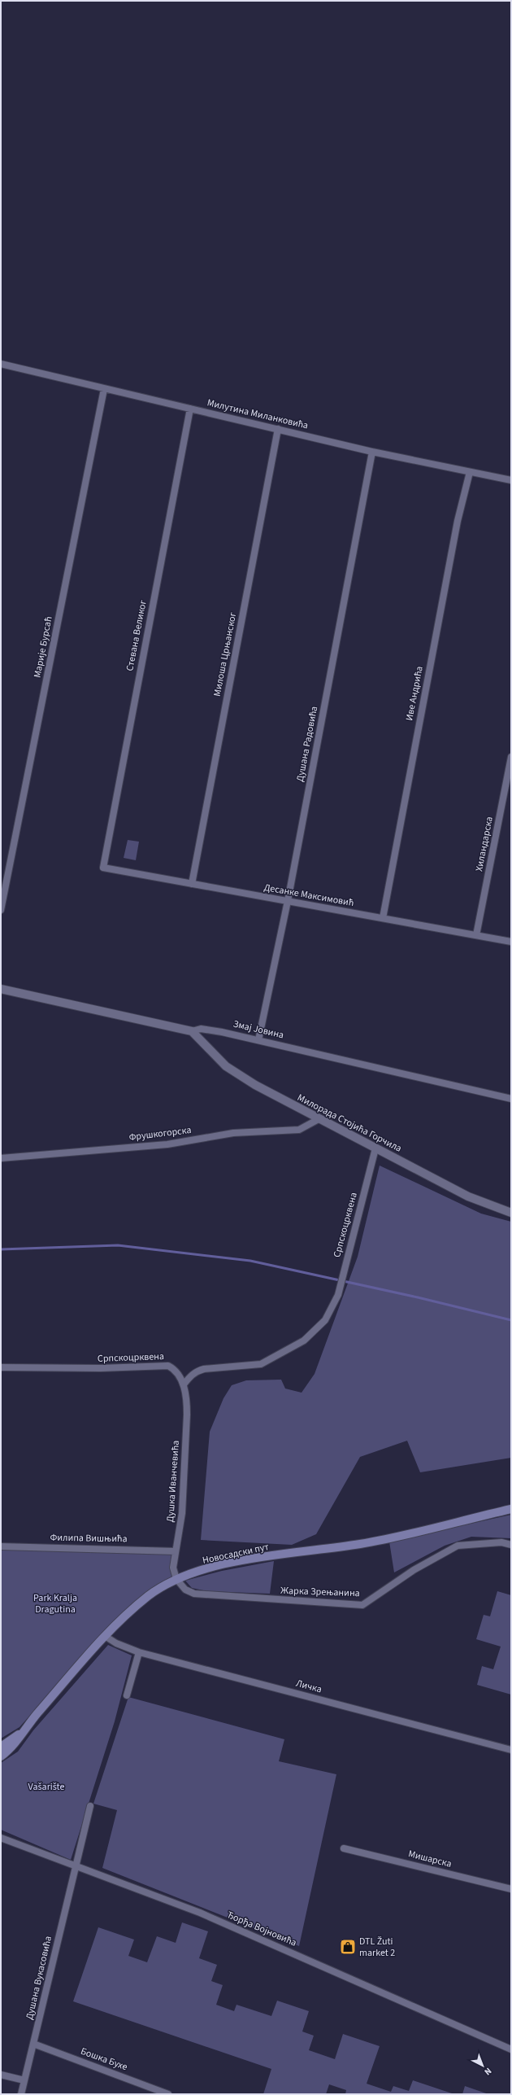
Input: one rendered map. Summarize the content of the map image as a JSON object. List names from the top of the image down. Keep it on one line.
{"streets":{"main road":["Новосадски пут"],"street":["Милутина Миланковића","Стевана Великог","Марије Бурсаћ","Милоша Црњанског","Иве Андрића","Душана Радовића","Хиландарска","Десанке Максимовић","Змај Јовина","Милорада Стојића Горчила","Фрушкогорска","Српскоцрквена","Душка Иванчевића","Филипа Вишњића","Жарка Зрењанина","Личка","Мишарска","Ђорђа Војновића","Душана Вукасовића","Бошка Бухе"]},"crossings":[["Милутина Миланковића","Стевана Великог"],["Милутина Миланковића","Марије Бурсаћ"],["Милутина Миланковића","Милоша Црњанског"],["Милутина Миланковића","Иве Андрића"],["Милутина Миланковића","Душана Радовића"],["Стевана Великог","Десанке Максимовић"],["Милоша Црњанског","Десанке Максимовић"],["Иве Андрића","Десанке Максимовић"],["Душана Радовића","Десанке Максимовић"],["Душана Радовића","Змај Јовина"],["Хиландарска","Десанке Максимовић"],["Змај Јовина","Милорада Стојића Горчила"],["Милорада Стојића Горчила","Фрушкогорска"],["Милорада Стојића Горчила","Српскоцрквена"],["Српскоцрквена","Душка Иванчевића"],["Душка Иванчевића","Филипа Вишњића"],["Душка Иванчевића","Новосадски пут"],["Душка Иванчевића","Жарка Зрењанина"],["Новосадски пут","Жарка Зрењанина"],["Новосадски пут","Личка"],["Ђорђа Војновића","Душана Вукасовића"],["Душана Вукасовића","Бошка Бухе"]],"parks":["Park Kralja Dragutina","Vašarište"],"places":{"shop":["DTL Žuti market 2"]},"north":"bottom right"}
